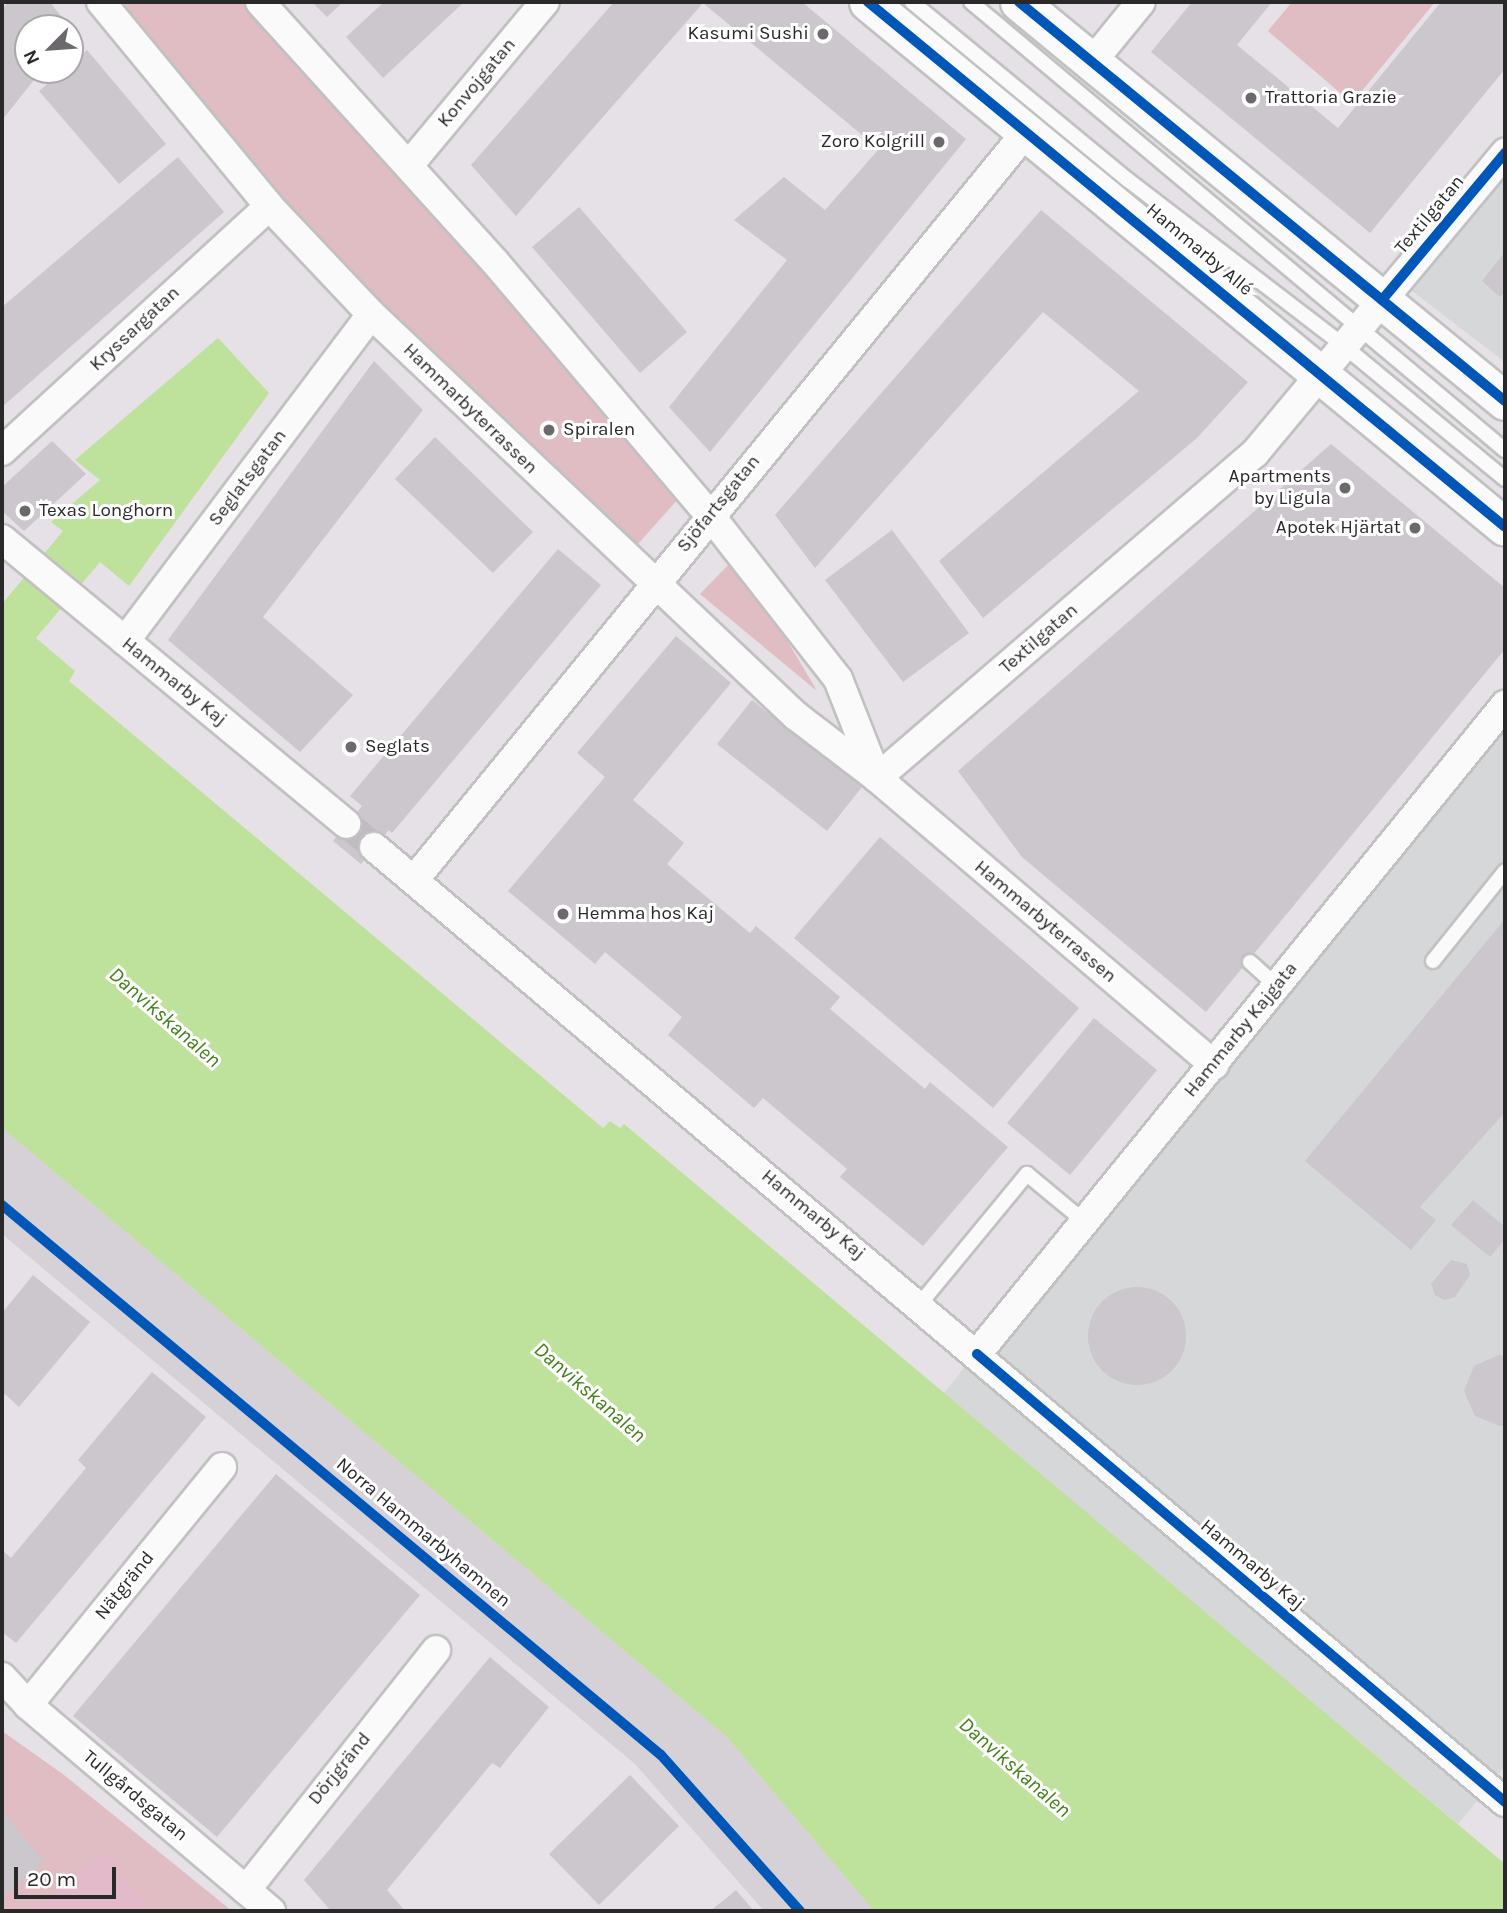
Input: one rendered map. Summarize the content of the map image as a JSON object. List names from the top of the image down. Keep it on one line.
{"streets":{"street":["Konvojgatan","Textilgatan","Hammarby Allé","Kryssargatan","Hammarbyterrassen","Seglatsgatan","Sjöfartsgatan","Hammarby Kaj","Hammarby Kajgata","Nätgränd","Dörjgränd","Tullgårdsgatan"],"cycle path":["Norra Hammarbyhamnen"]},"crossings":[["Konvojgatan","Hammarbyterrassen"],["Textilgatan","Hammarby Allé"],["Textilgatan","Hammarbyterrassen"],["Hammarby Allé","Sjöfartsgatan"],["Kryssargatan","Hammarbyterrassen"],["Hammarbyterrassen","Seglatsgatan"],["Hammarbyterrassen","Sjöfartsgatan"],["Hammarbyterrassen","Hammarby Kajgata"],["Seglatsgatan","Hammarby Kaj"],["Sjöfartsgatan","Hammarby Kaj"],["Hammarby Kaj","Hammarby Kajgata"],["Nätgränd","Tullgårdsgatan"],["Dörjgränd","Tullgårdsgatan"]],"water":["Danvikskanalen"],"places":["Kasumi Sushi","Trattoria Grazie","Zoro Kolgrill","Spiralen","Apartments by Ligula","Texas Longhorn","Apotek Hjärtat","Seglats","Hemma hos Kaj"],"scale_bar":"20 m","north":"bottom left"}
